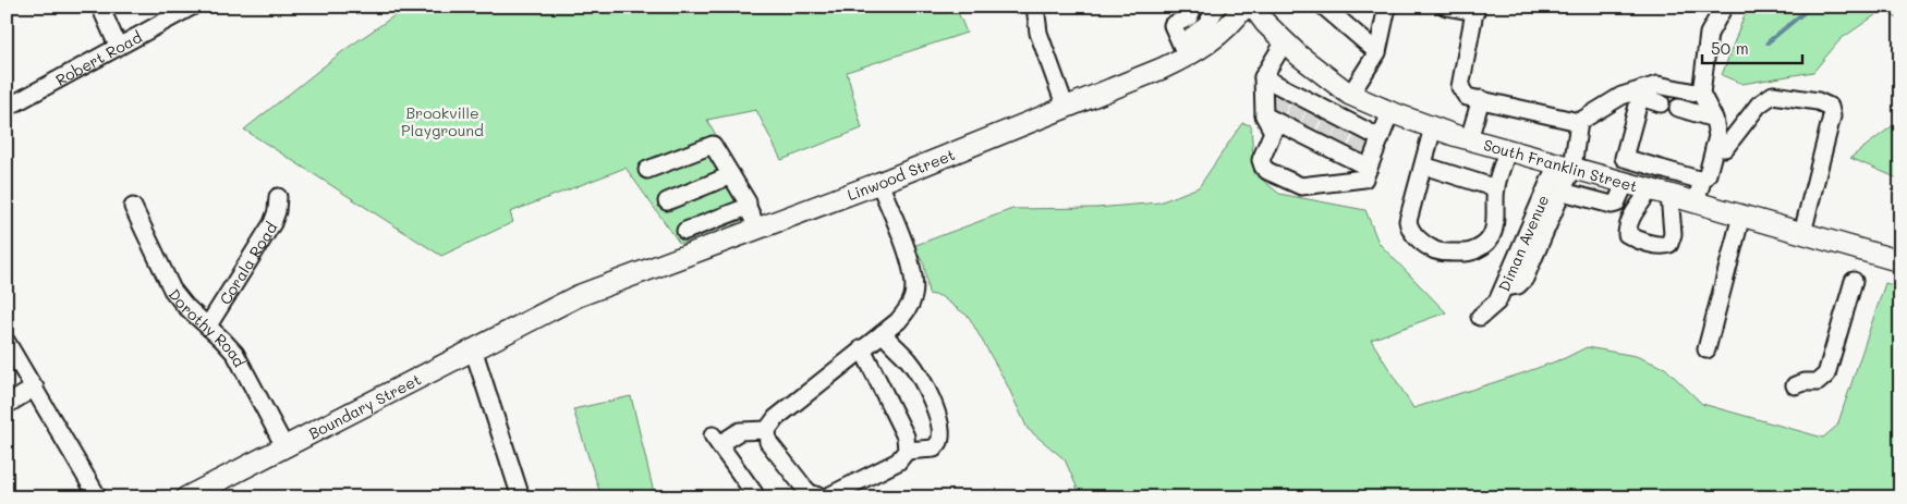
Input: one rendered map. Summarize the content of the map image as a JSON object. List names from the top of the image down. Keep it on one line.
{"streets":{"main road":["South Franklin Street","Linwood Street","Boundary Street"],"street":["Robert Road","Diman Avenue","Corala Road","Dorothy Road"]},"crossings":[["South Franklin Street","Diman Avenue"],["Linwood Street","Boundary Street"],["Corala Road","Dorothy Road"],["Dorothy Road","Boundary Street"]],"parks":["Brookville Playground"],"scale_bar":"50 m"}
